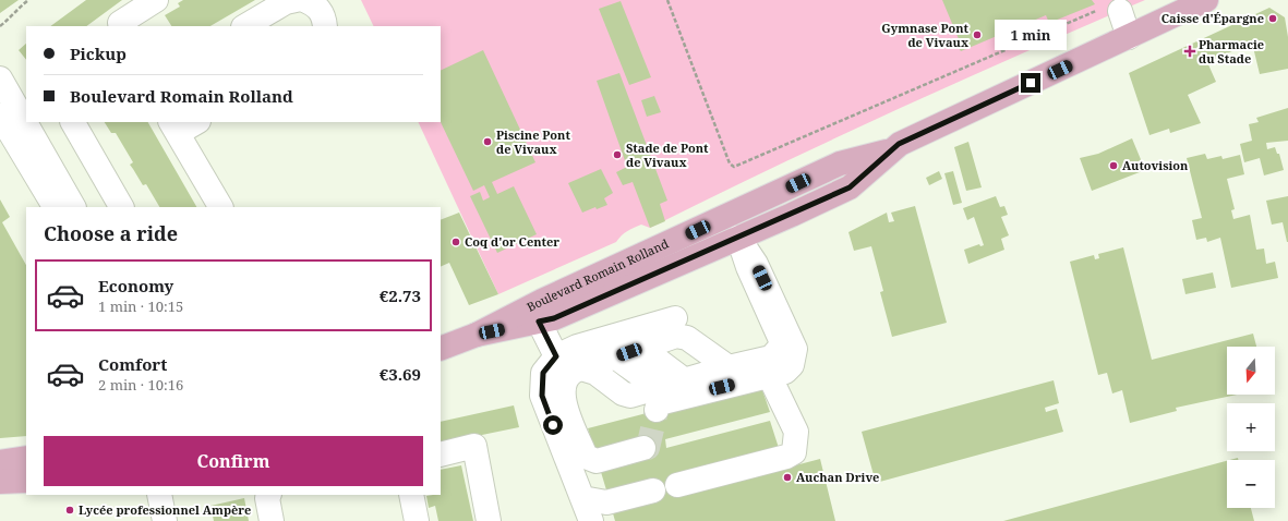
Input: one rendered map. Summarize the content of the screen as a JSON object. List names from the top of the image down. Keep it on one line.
{"streets":{"main road":["Boulevard Romain Rolland"]},"places":{"other":["Caisse d'Épargne","Gymnase Pont de Vivaux","Piscine Pont de Vivaux","Stade de Pont de Vivaux","Autovision","Coq d'or Center","Auchan Drive","Lycée professionnel Ampère"],"health":["Pharmacie du Stade"]},"north":"bottom","page":{"bubble":"1 min","banner":["Pickup","Boulevard Romain Rolland"],"heading":"Choose a ride","list":[{"name":"Economy","note":"1 min · 10:15","value":"€2.73"},{"name":"Comfort","note":"2 min · 10:16","value":"€3.69"}],"map_buttons":["+","−"],"buttons":"Confirm"}}
